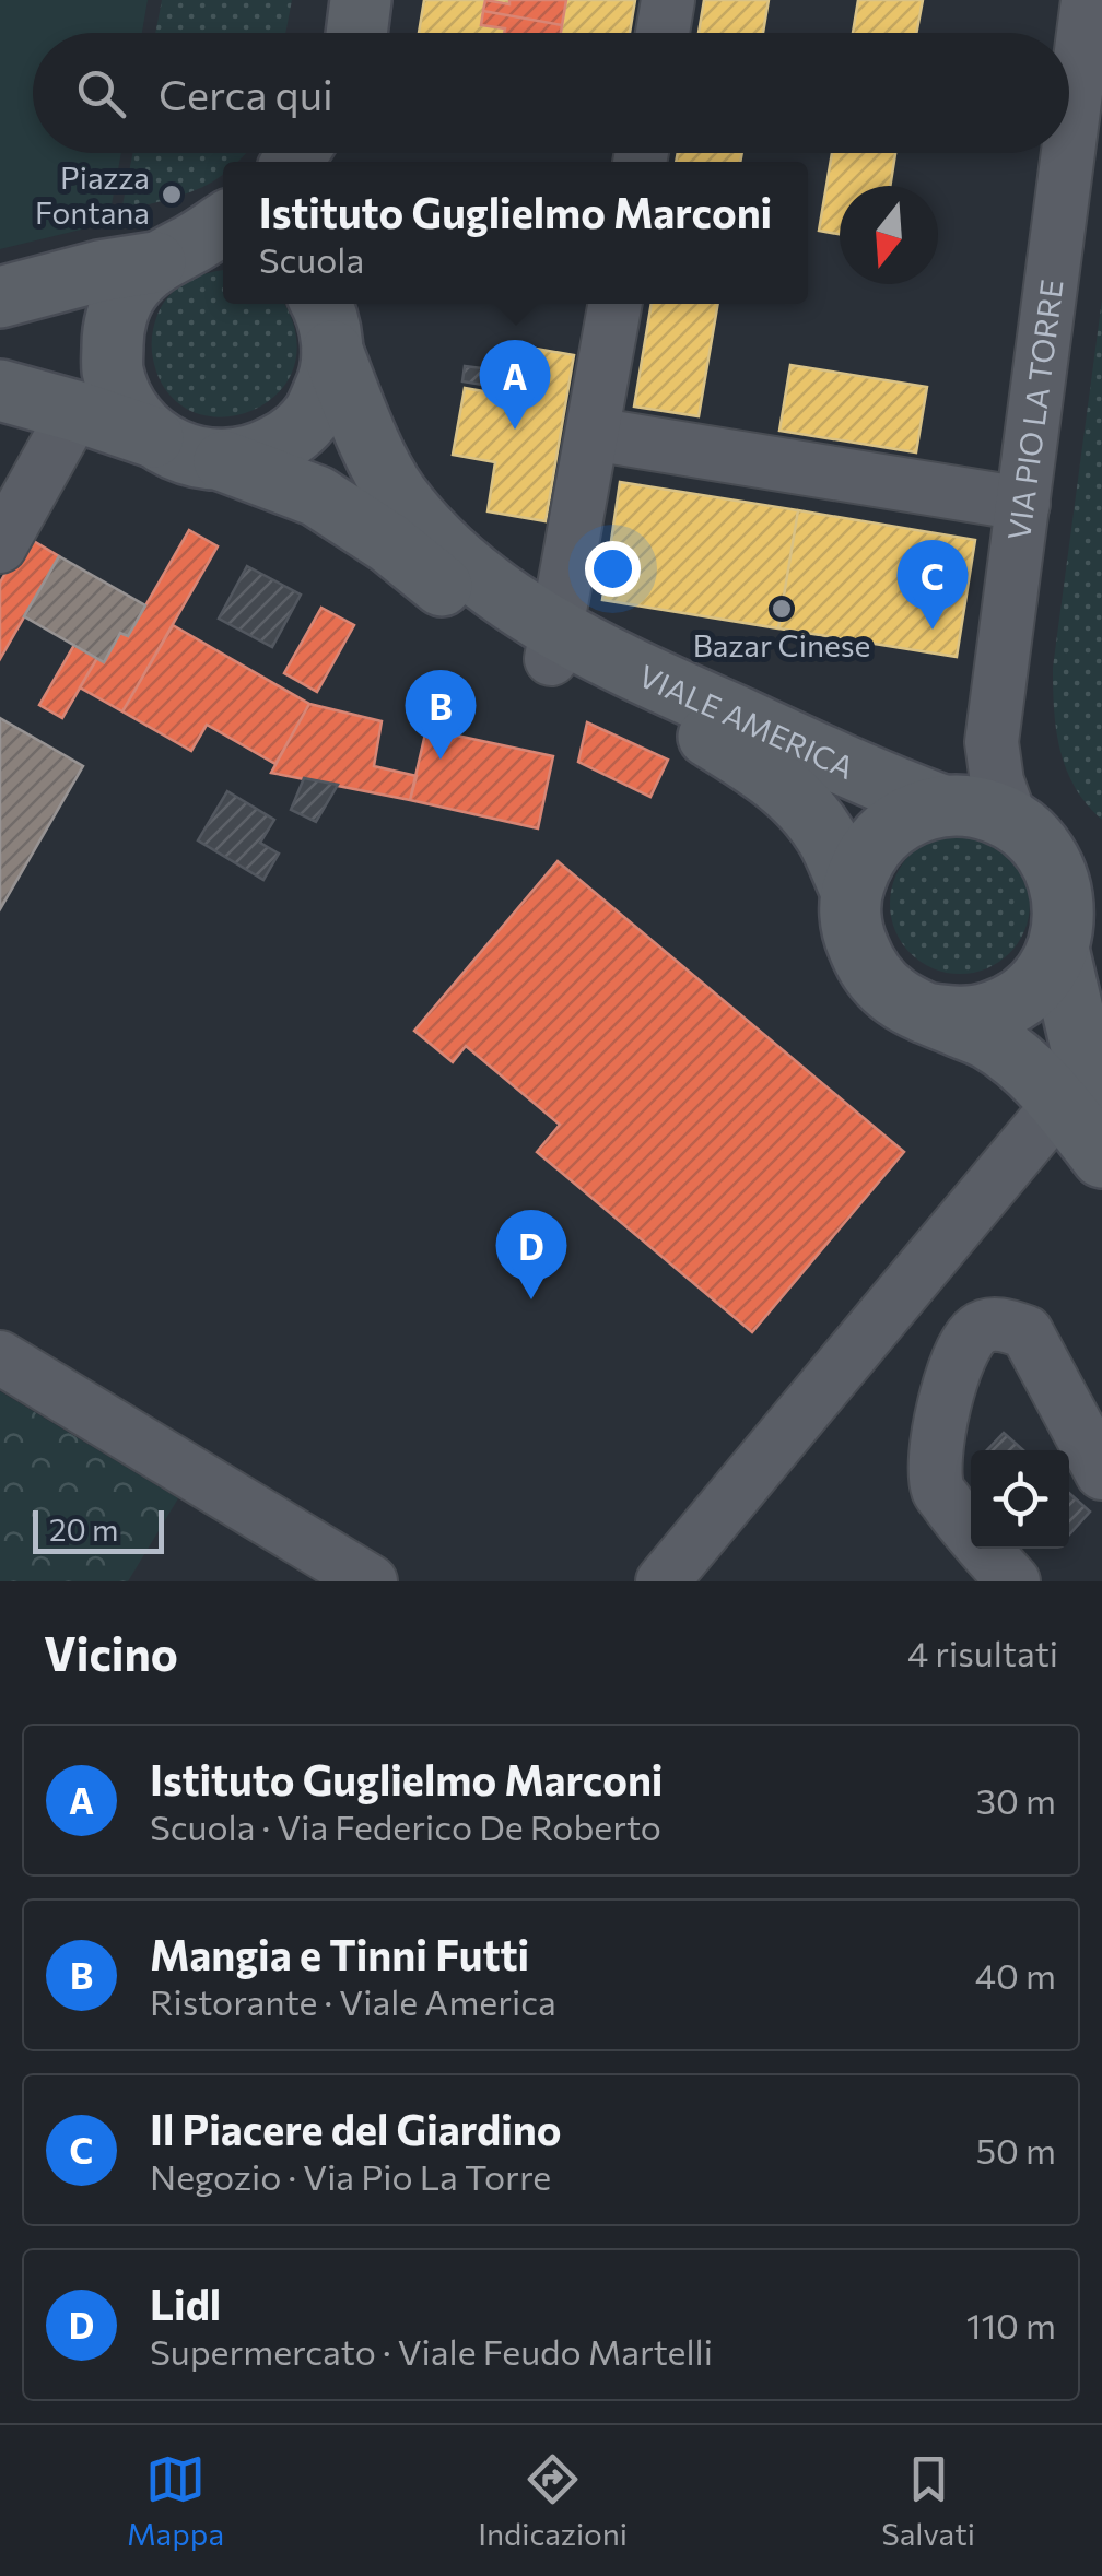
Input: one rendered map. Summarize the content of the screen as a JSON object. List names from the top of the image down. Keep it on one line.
{"streets":{"main road":["VIALE AMERICA"],"street":["VIA PIO LA TORRE"]},"crossings":[["VIA PIO LA TORRE","VIALE AMERICA"]],"places":["Piazza Fontana","Bazar Cinese"],"scale_bar":"20 m","north":"bottom","page":{"search":"Cerca qui","popup":["Istituto Guglielmo Marconi","Scuola"],"pins":["A","C","B","D"],"scale":"20 m","heading":["Vicino","4 risultati"],"list":[{"mark":"A","name":"Istituto Guglielmo Marconi","note":"Scuola · Via Federico De Roberto","value":"30 m"},{"mark":"B","name":"Mangia e Tinni Futti","note":"Ristorante · Viale America","value":"40 m"},{"mark":"C","name":"Il Piacere del Giardino","note":"Negozio · Via Pio La Torre","value":"50 m"},{"mark":"D","name":"Lidl","note":"Supermercato · Viale Feudo Martelli","value":"110 m"}],"nav":["Mappa","Indicazioni","Salvati"]}}
